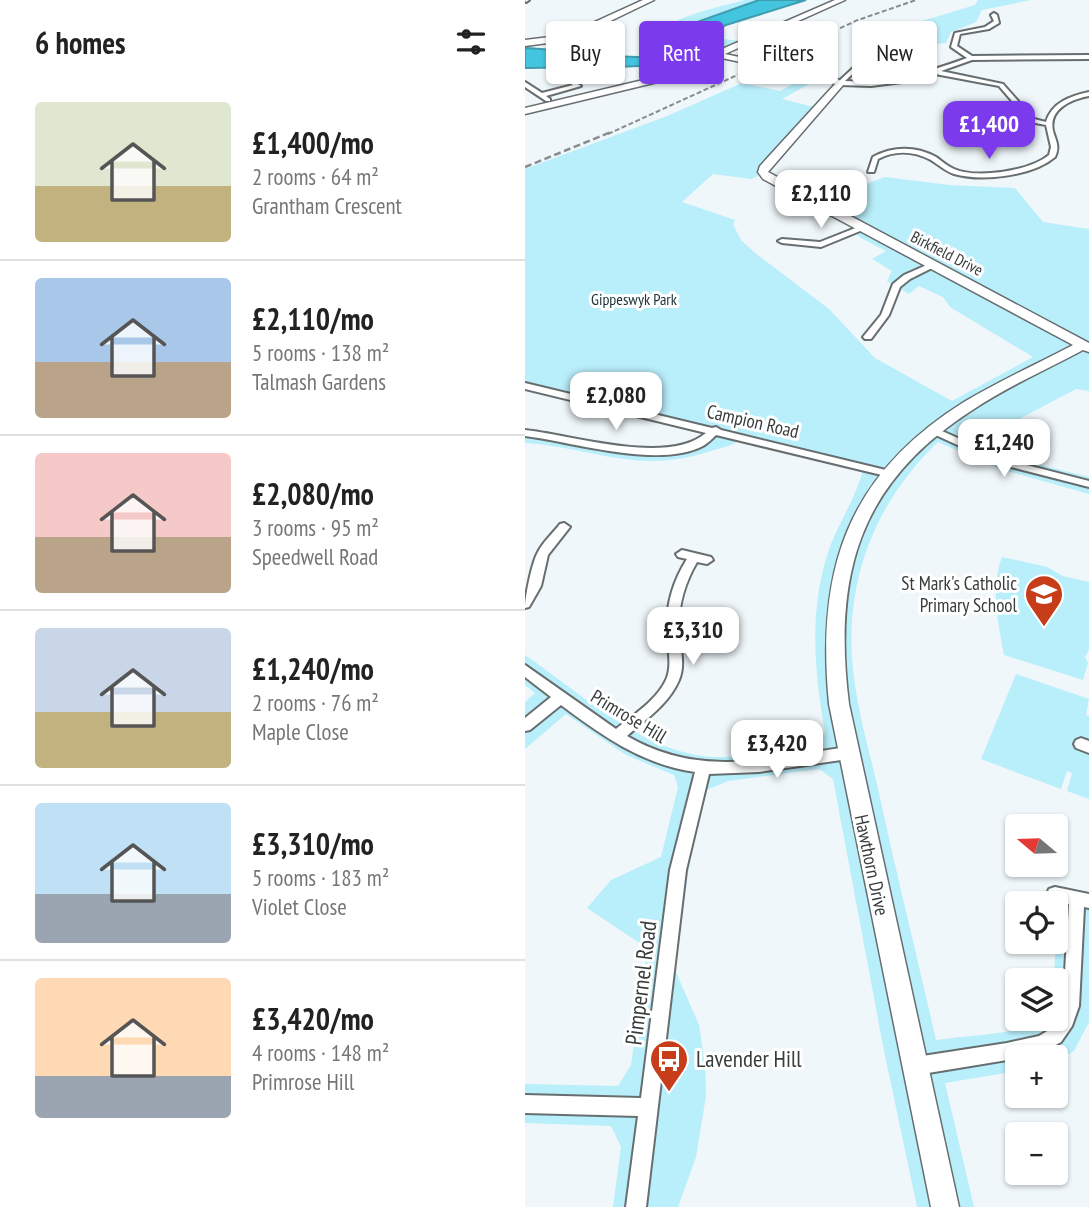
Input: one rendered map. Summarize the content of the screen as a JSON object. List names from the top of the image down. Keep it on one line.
{"streets":{"street":["Birkfield Drive","Campion Road","Primrose Hill","Hawthorn Drive","Pimpernel Road"]},"crossings":[["Birkfield Drive","Hawthorn Drive"],["Campion Road","Hawthorn Drive"],["Primrose Hill","Hawthorn Drive"],["Primrose Hill","Pimpernel Road"]],"parks":["Gippeswyk Park"],"places":{"school or university":["St Mark's Catholic Primary School"],"bus stop":["Lavender Hill"]},"north":"left","page":{"heading":"6 homes","chip":["Buy","Rent","Filters","New"],"list":[{"name":"£1,400/mo","note":"2 rooms · 64 m² · Grantham Crescent"},{"name":"£2,110/mo","note":"5 rooms · 138 m² · Talmash Gardens"},{"name":"£2,080/mo","note":"3 rooms · 95 m² · Speedwell Road"},{"name":"£1,240/mo","note":"2 rooms · 76 m² · Maple Close"},{"name":"£3,310/mo","note":"5 rooms · 183 m² · Violet Close"},{"name":"£3,420/mo","note":"4 rooms · 148 m² · Primrose Hill"}],"price":["£1,400","£2,110","£2,080","£1,240","£3,310","£3,420"],"map_buttons":["+","−"]}}
